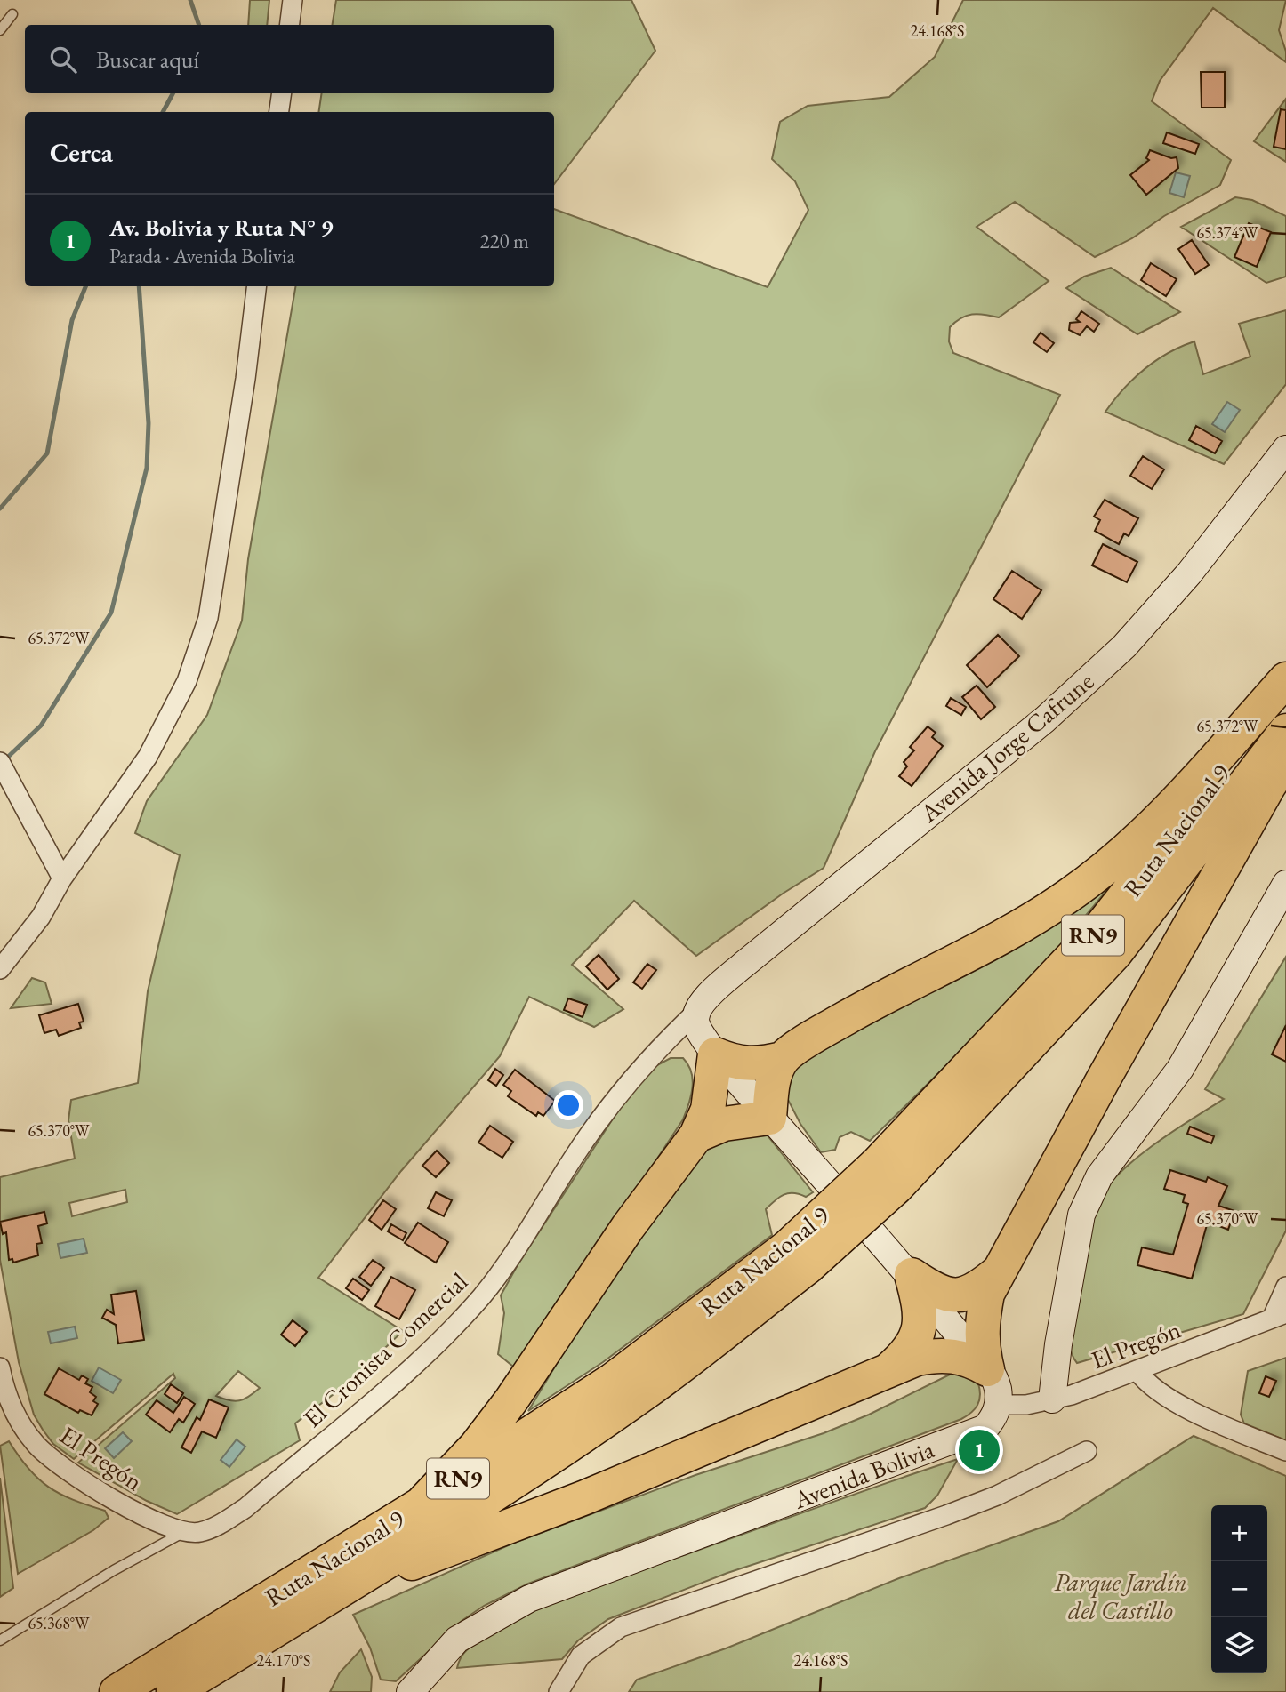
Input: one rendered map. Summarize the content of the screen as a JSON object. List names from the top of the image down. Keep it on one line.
{"streets":{"highway":["Ruta Nacional 9","RN9"],"street":["Avenida Jorge Cafrune","El Pregón","El Cronista Comercial","Avenida Bolivia"]},"crossings":[["Avenida Jorge Cafrune","El Cronista Comercial"],["El Pregón","El Cronista Comercial"],["El Pregón","Avenida Bolivia"]],"parks":["Parque Jardín del Castillo"],"page":{"search":"Buscar aquí","heading":"Cerca","list":[{"mark":"1","name":"Av. Bolivia y Ruta N° 9","note":"Parada · Avenida Bolivia","value":"220 m"}],"pins":"1","map_buttons":["+","−"]},"coordinates":["24.168°S","65.374°W","65.372°W","65.370°W","65.368°W","24.170°S"]}
